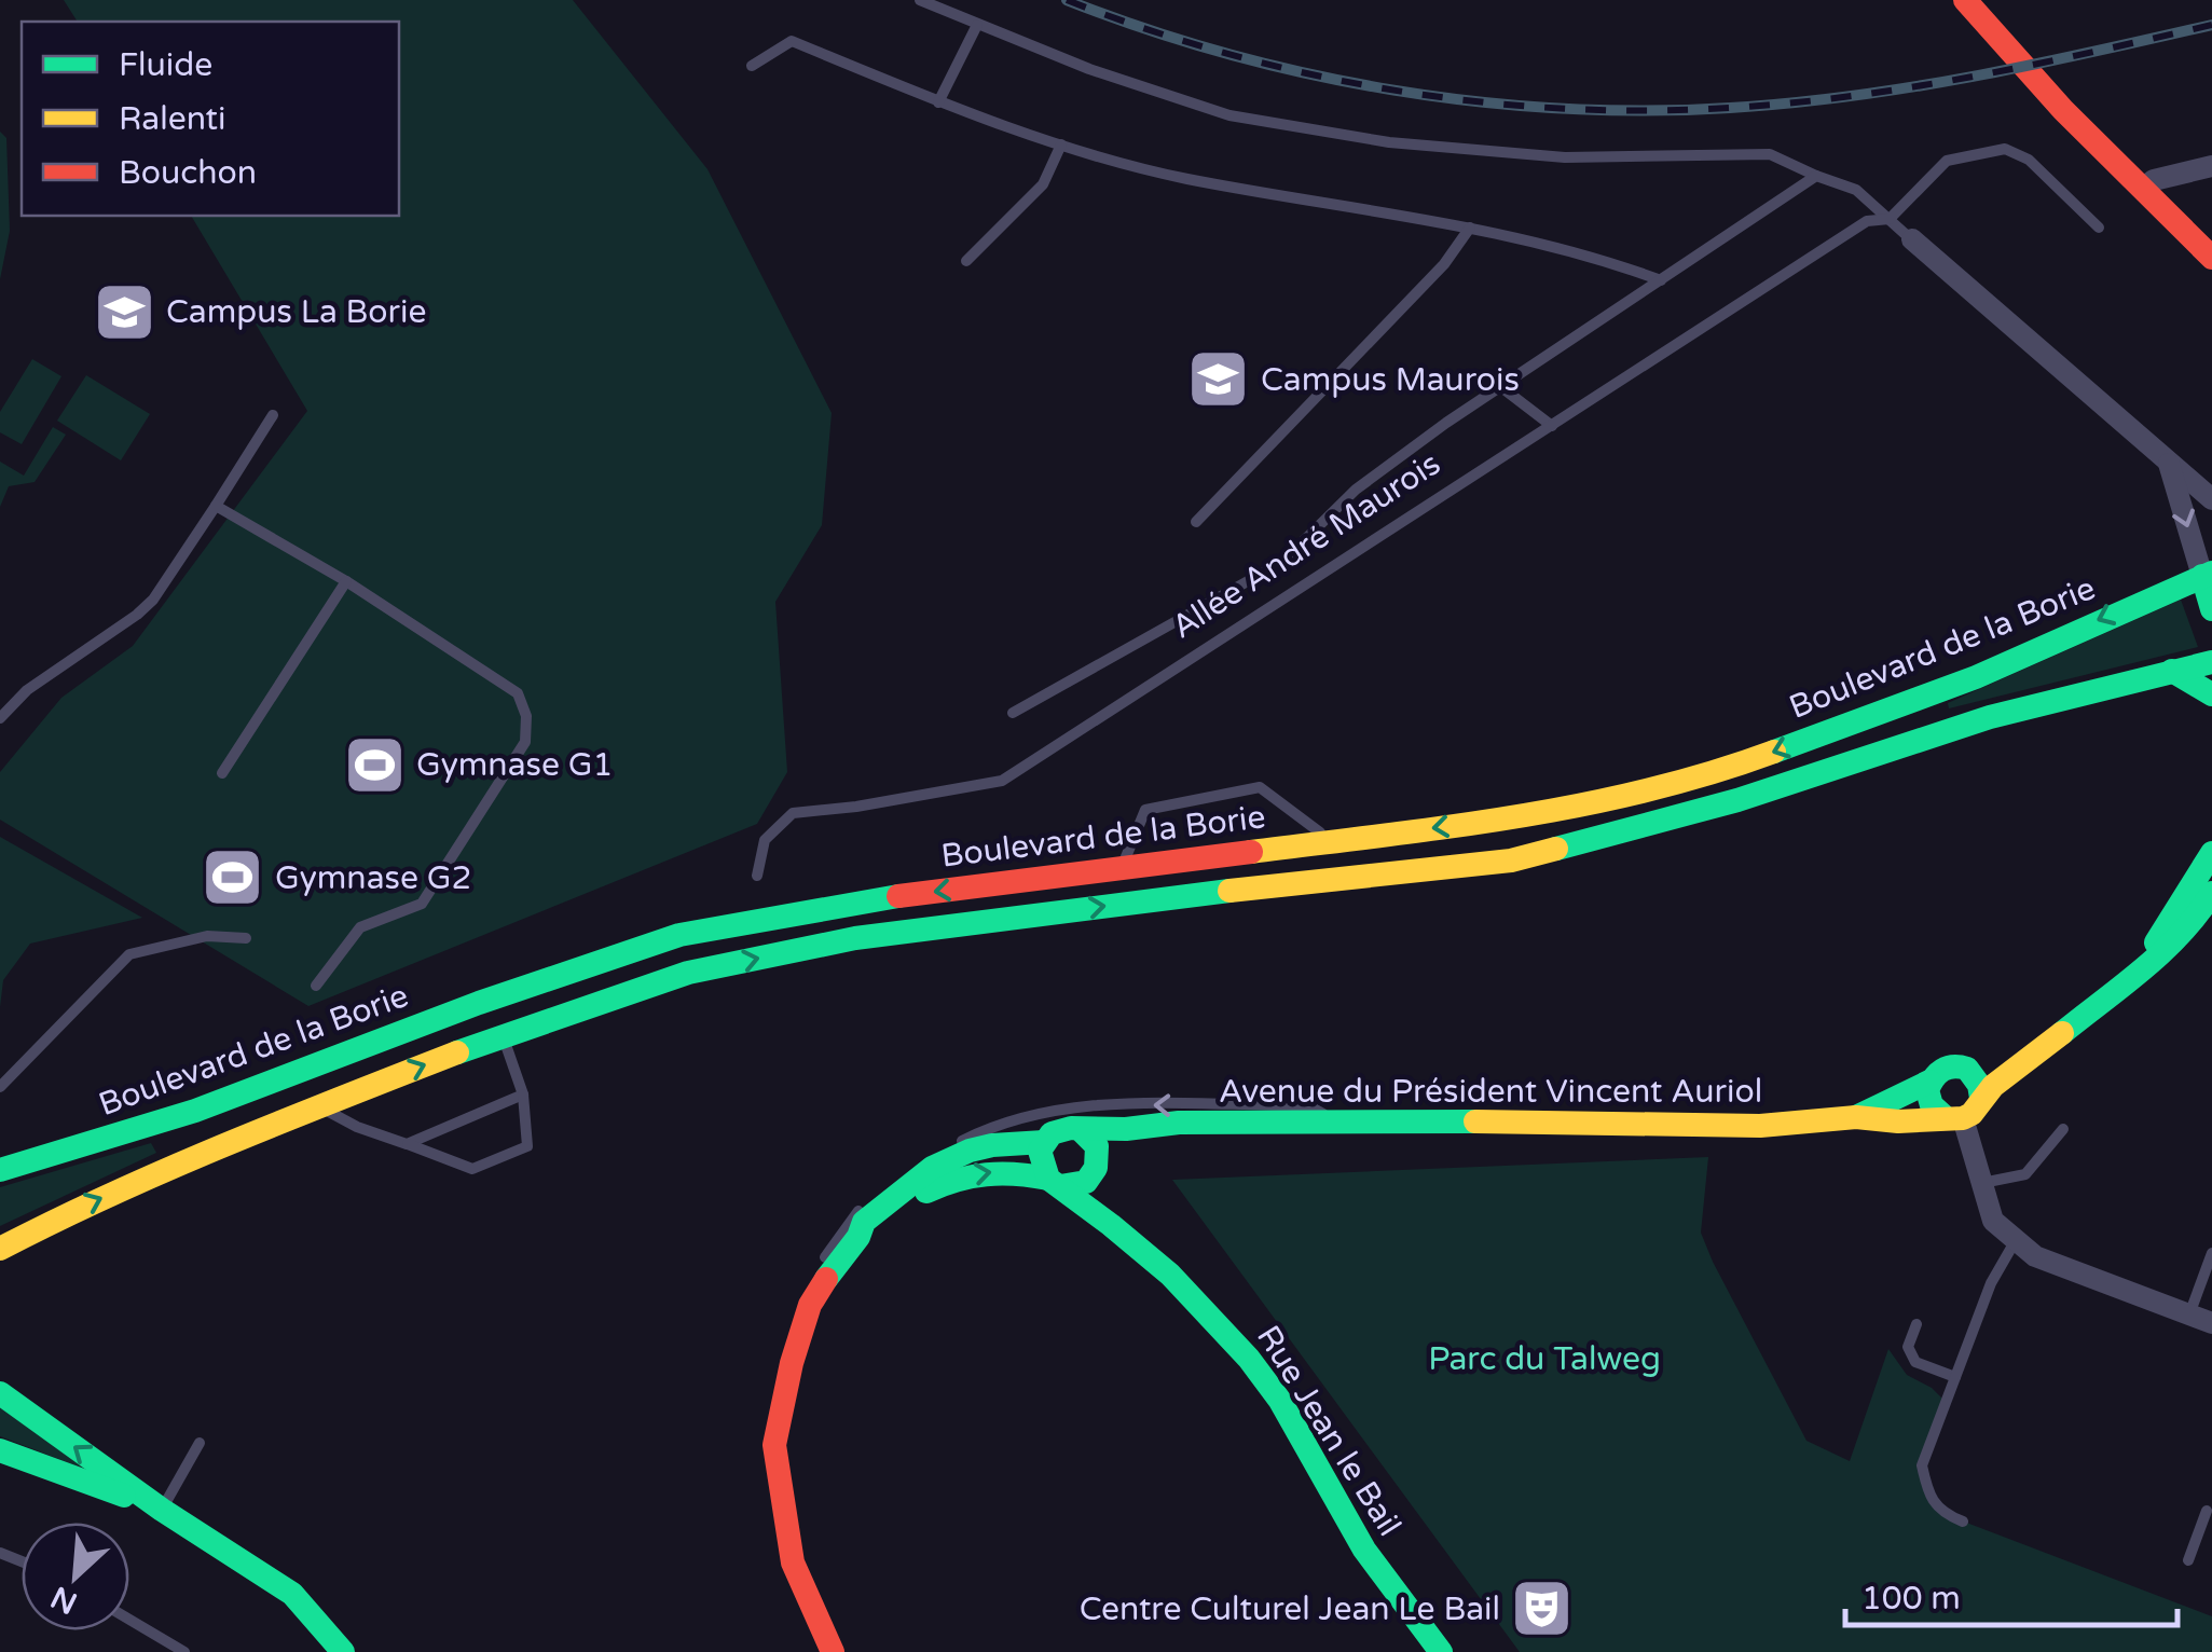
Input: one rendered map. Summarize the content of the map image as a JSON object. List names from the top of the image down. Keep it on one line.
{"streets":{"main road":["Boulevard de la Borie","Avenue du Président Vincent Auriol","Rue Jean le Bail"],"lane":["Allée André Maurois"]},"crossings":[["Avenue du Président Vincent Auriol","Rue Jean le Bail"]],"parks":["Parc du Talweg"],"places":{"school or university":["Campus La Borie","Campus Maurois"],"sports":["Gymnase G1","Gymnase G2"],"theatre":["Centre Culturel Jean Le Bail"]},"legend":["Fluide","Ralenti","Bouchon"],"scale_bar":"100 m","north":"bottom left"}
